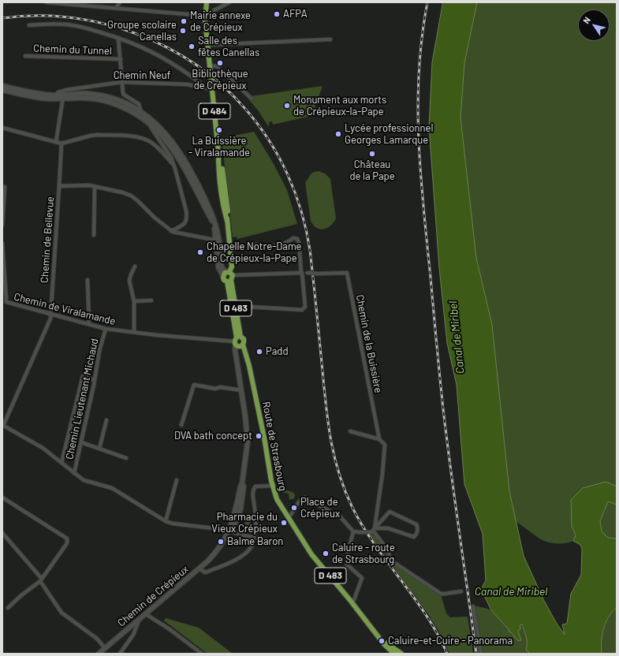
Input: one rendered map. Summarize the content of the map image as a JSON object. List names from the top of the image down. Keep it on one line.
{"streets":{"main road":["D 484","D 483","Route de Strasbourg","Chemin de Crépieux"],"street":["Chemin du Tunnel","Chemin Neuf","Chemin de Bellevue","Chemin de Viralamande","Chemin de la Buissière","Chemin Lieutenant Michaud"]},"crossings":[["Chemin Neuf","D 484"],["D 484","D 483"],["D 484","Chemin de la Buissière"],["Chemin de Bellevue","Chemin de Viralamande"],["D 483","Chemin de Viralamande"],["D 483","Chemin de la Buissière"],["D 483","Route de Strasbourg"],["Chemin de Viralamande","Chemin Lieutenant Michaud"],["Chemin de Viralamande","Route de Strasbourg"],["Route de Strasbourg","Chemin de Crépieux"]],"water":["Canal de Miribel"],"places":["AFPA","Mairie annexe de Crépieux","Groupe scolaire Canellas","Salle des fêtes Canellas","Bibliothèque de Crépieux","Monument aux morts de Crépieux-la-Pape","La Buissière - Viralamande","Lycée professionnel Georges Lamarque","Château de la Pape","Chapelle Notre-Dame de Crépieux-la-Pape","Padd","DVA bath concept","Place de Crépieux","Pharmacie du Vieux Crépieux","Balme Baron","Caluire - route de Strasbourg","Caluire-et-Cuire - Panorama"],"north":"top left"}
